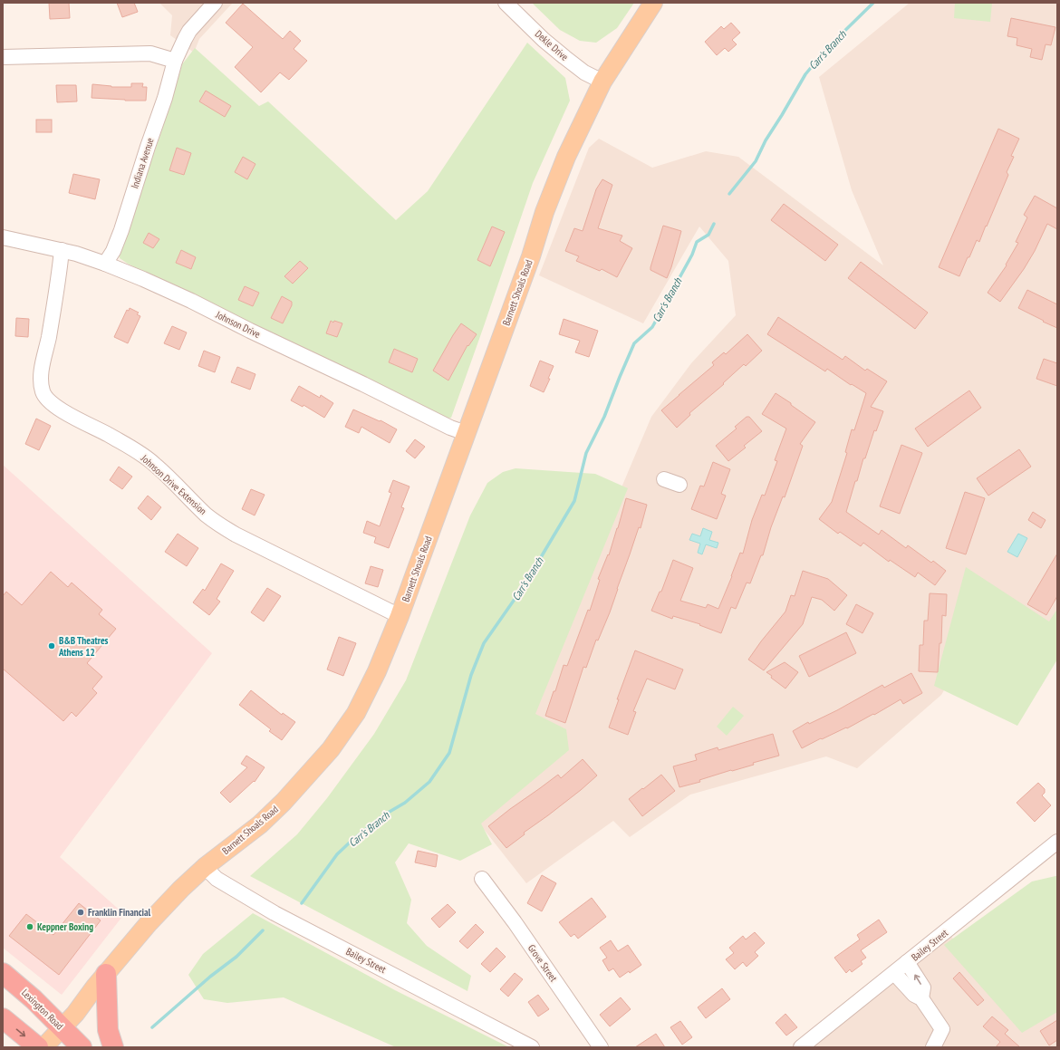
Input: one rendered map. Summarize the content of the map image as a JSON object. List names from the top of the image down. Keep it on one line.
{"streets":{"highway":["Lexington Road"],"main road":["Barnett Shoals Road"],"street":["Dekle Drive","Indiana Avenue","Johnson Drive","Johnson Drive Extension","Bailey Street","Grove Street"]},"crossings":[["Dekle Drive","Barnett Shoals Road"],["Indiana Avenue","Johnson Drive"],["Barnett Shoals Road","Johnson Drive"],["Barnett Shoals Road","Johnson Drive Extension"],["Barnett Shoals Road","Bailey Street"],["Barnett Shoals Road","Lexington Road"],["Johnson Drive","Johnson Drive Extension"]],"water":["Carr's Branch"],"places":["B&B Theatres Athens 12","Franklin Financial","Keppner Boxing"]}
